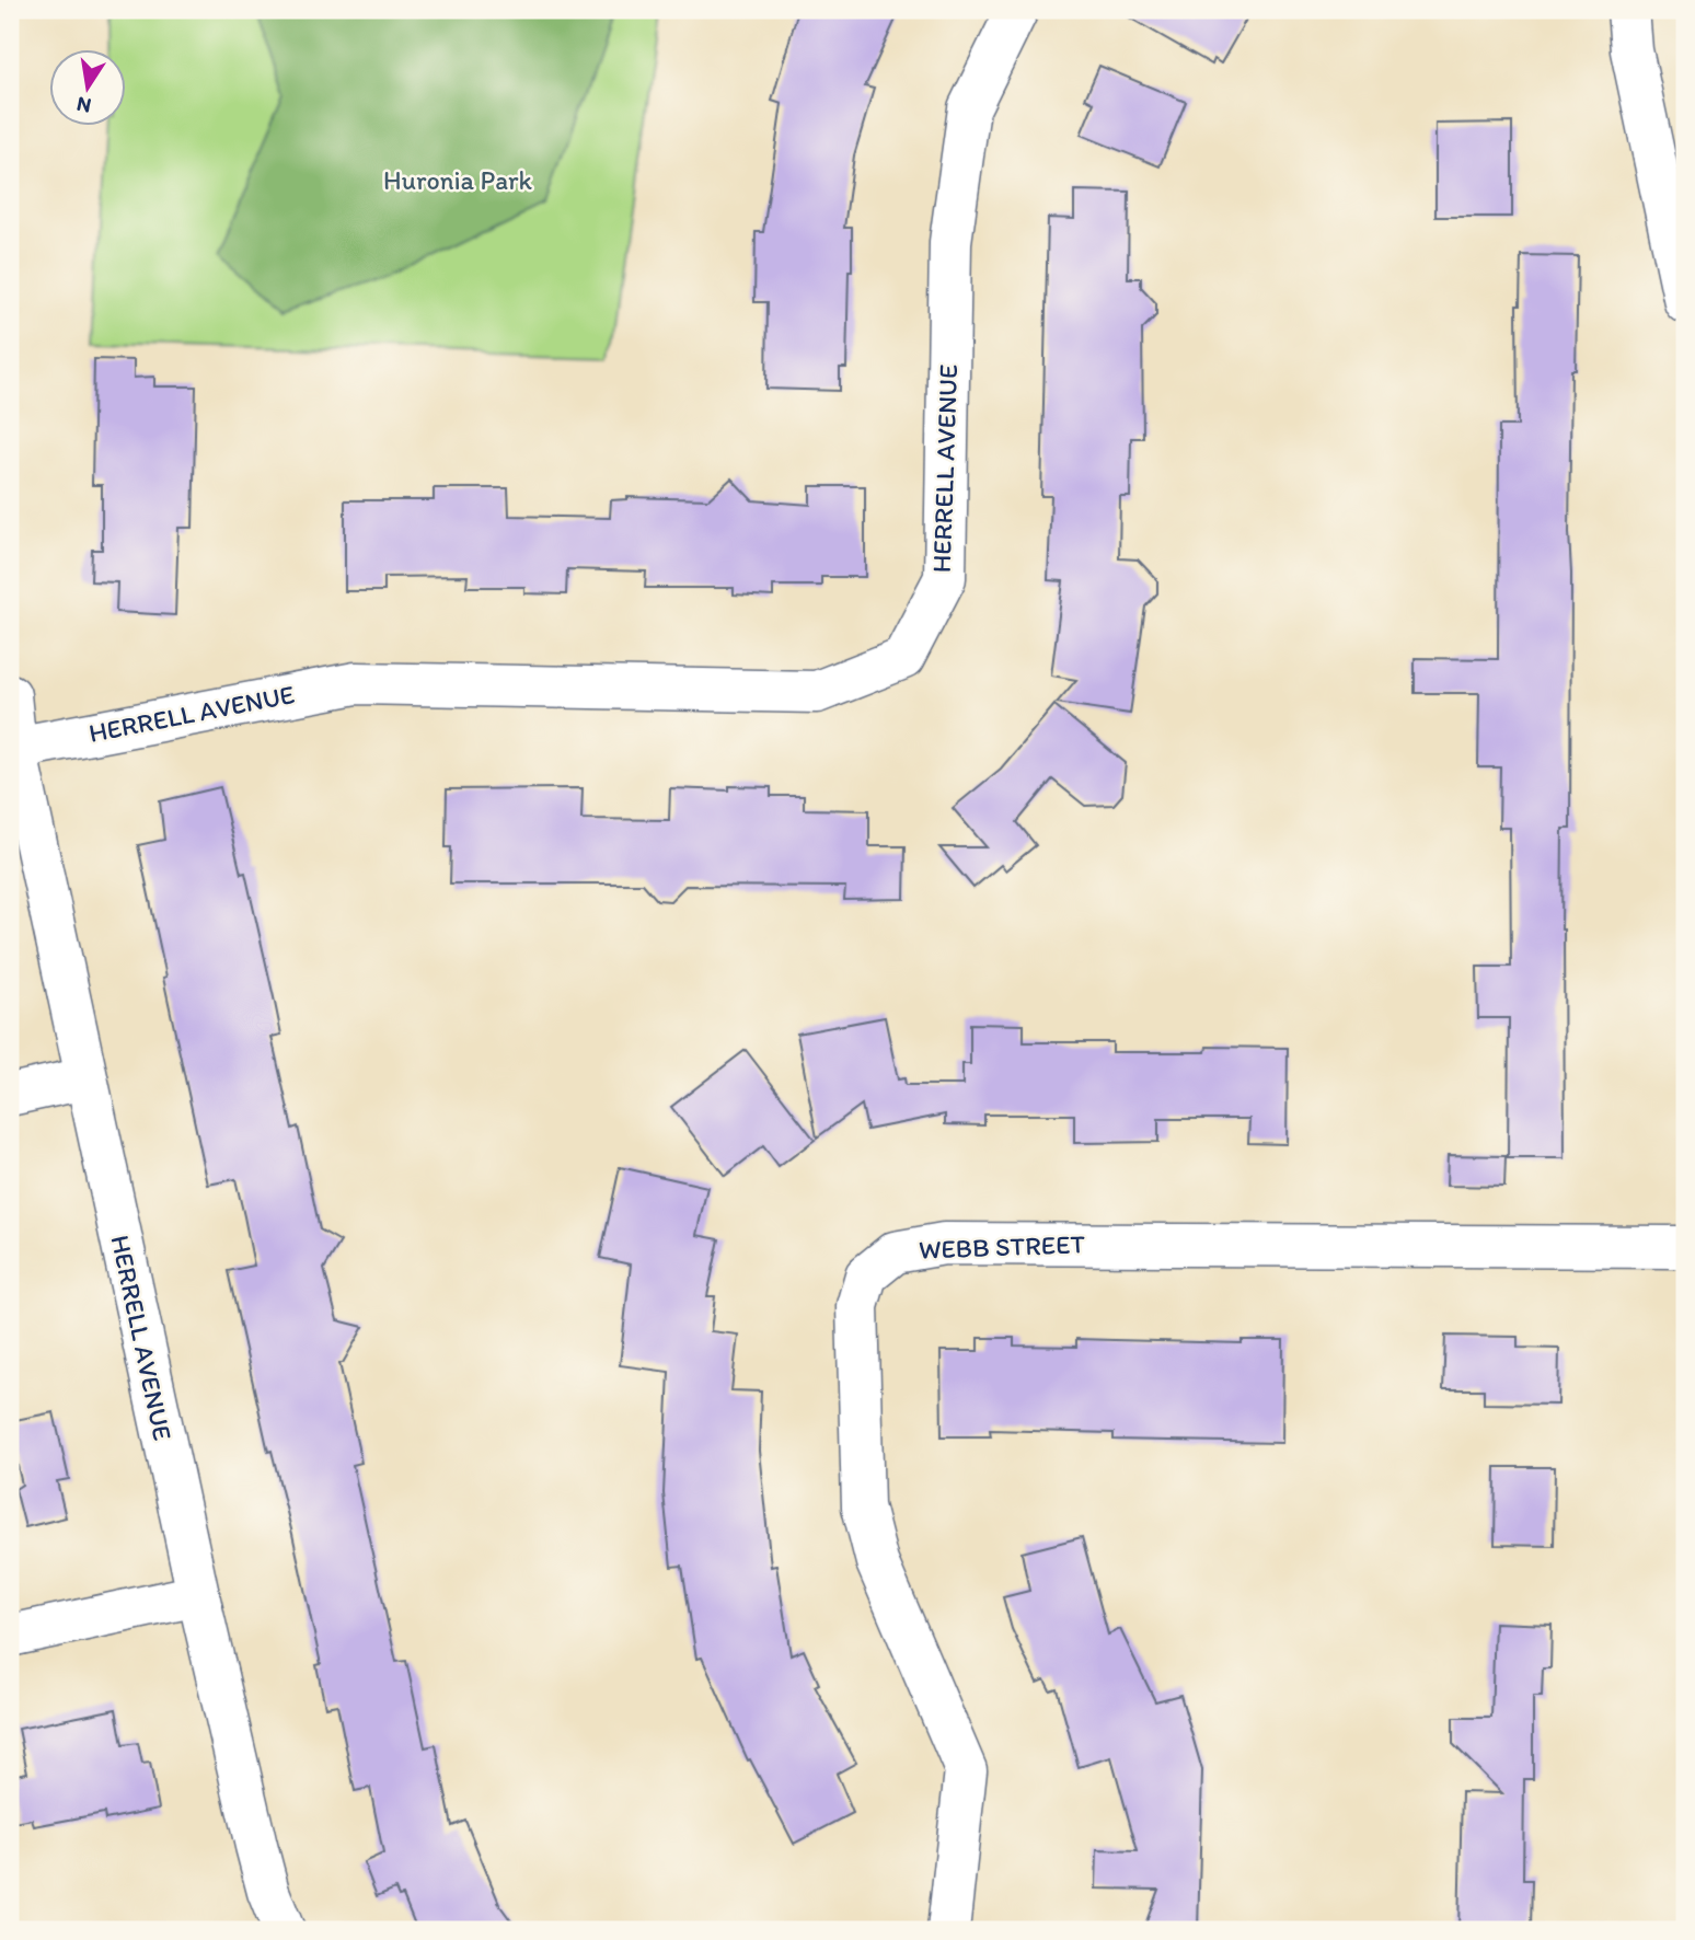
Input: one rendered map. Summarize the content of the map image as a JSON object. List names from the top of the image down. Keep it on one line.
{"streets":{"street":["HERRELL AVENUE","WEBB STREET"]},"parks":["Huronia Park"],"north":"bottom"}
